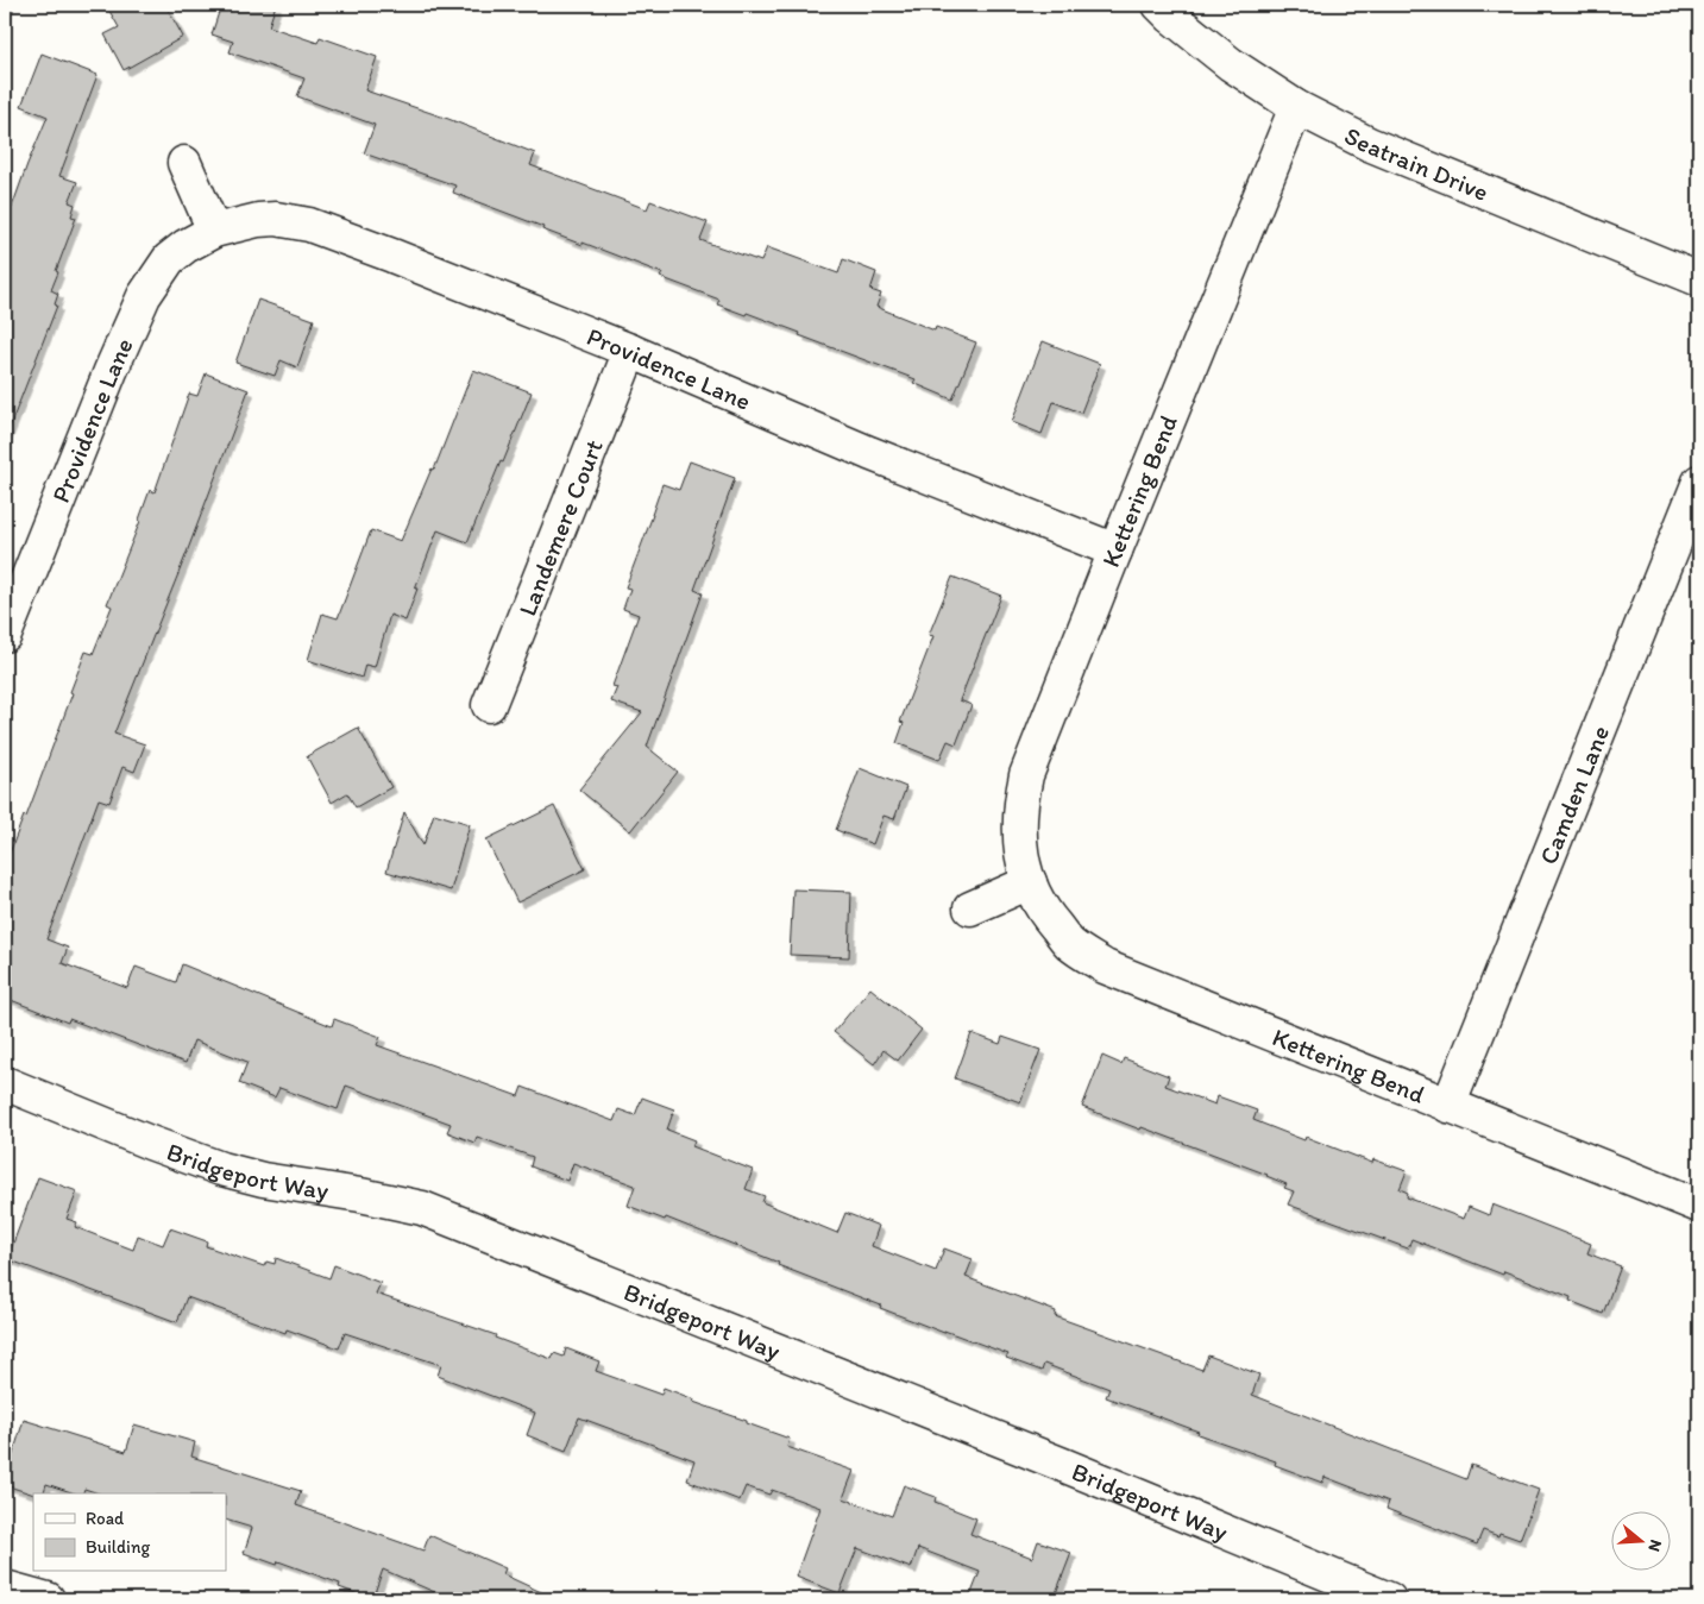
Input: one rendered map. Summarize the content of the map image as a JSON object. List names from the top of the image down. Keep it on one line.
{"streets":{"street":["Seatrain Drive","Providence Lane","Kettering Bend","Landemere Court","Camden Lane","Bridgeport Way"]},"crossings":[["Seatrain Drive","Kettering Bend"],["Providence Lane","Kettering Bend"],["Providence Lane","Landemere Court"],["Kettering Bend","Camden Lane"]],"legend":["Road","Building"],"north":"right"}
